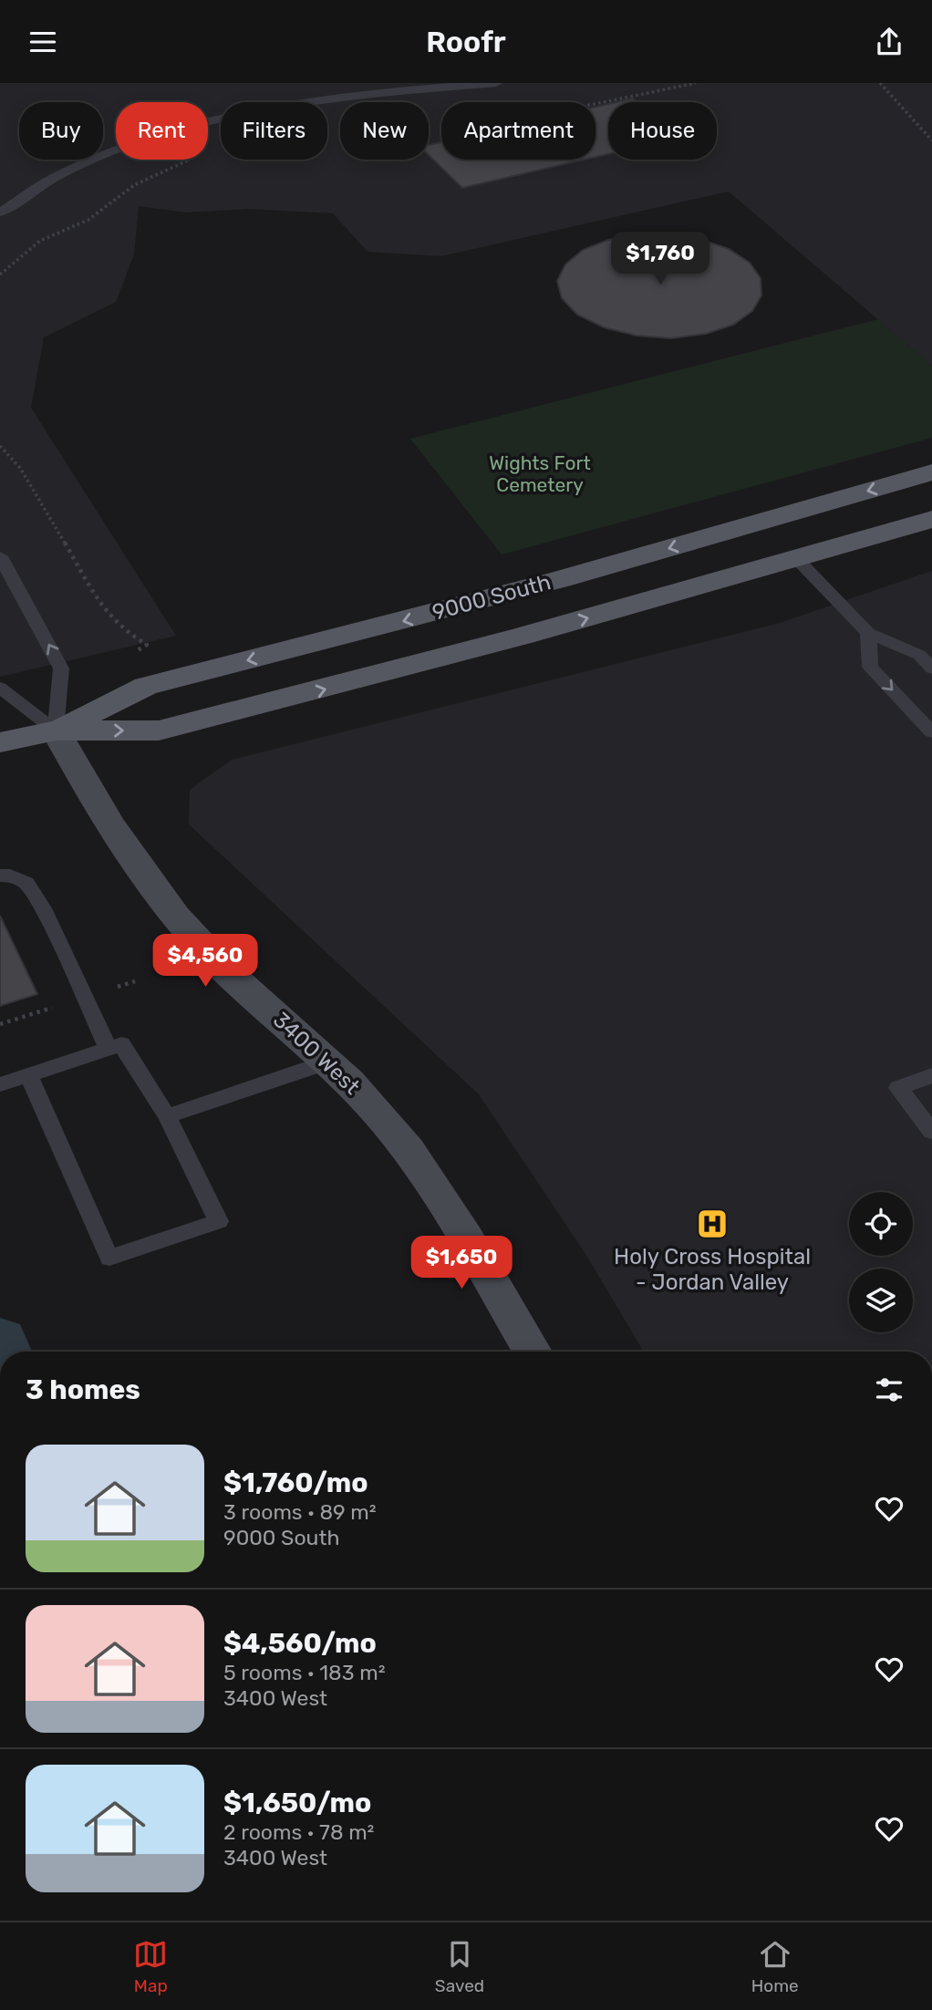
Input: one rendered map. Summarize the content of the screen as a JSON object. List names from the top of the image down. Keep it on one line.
{"streets":{"main road":["9000 South"],"street":["3400 West"]},"crossings":[["9000 South","3400 West"]],"parks":["Wights Fort Cemetery"],"places":{"hospital":["Holy Cross Hospital - Jordan Valley"]},"page":{"header":"Roofr","chip":["Buy","Rent","Filters","New","Apartment","House"],"price":["$1,760","$4,560","$1,650"],"heading":"3 homes","list":[{"name":"$1,760/mo","note":"3 rooms · 89 m² · 9000 South"},{"name":"$4,560/mo","note":"5 rooms · 183 m² · 3400 West"},{"name":"$1,650/mo","note":"2 rooms · 78 m² · 3400 West"}],"tabs":["Map","Saved","Home"]}}
